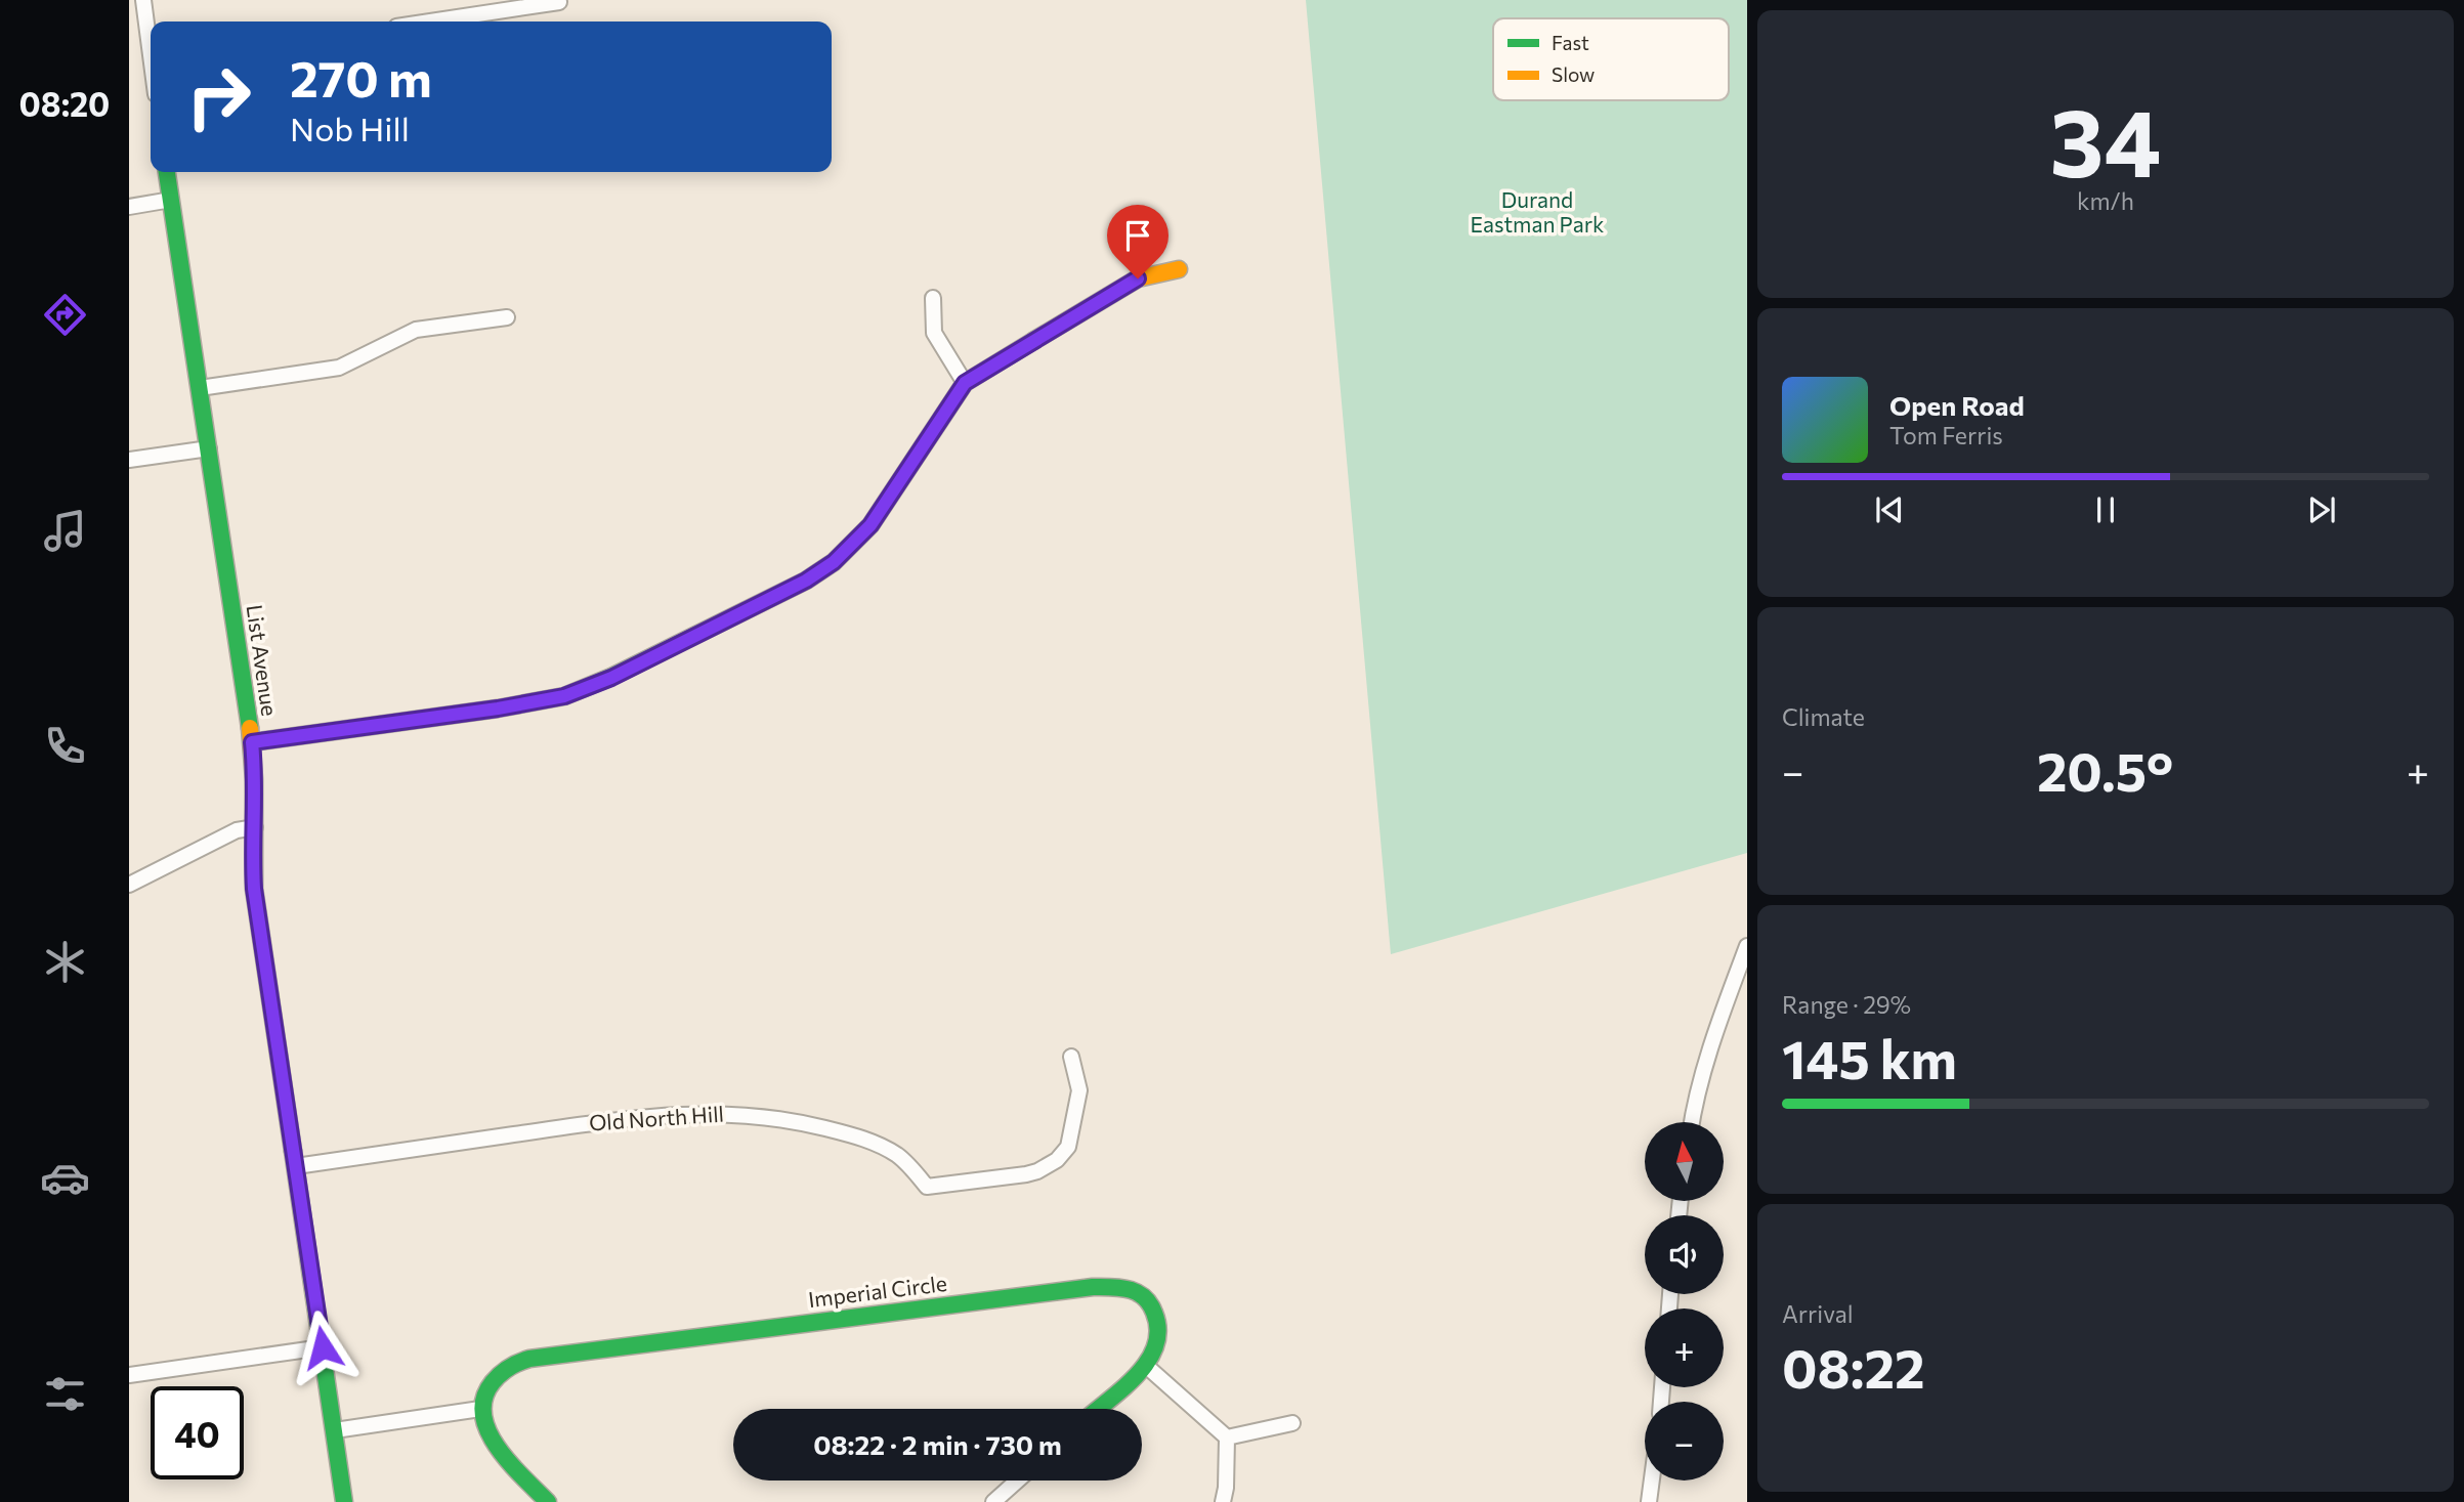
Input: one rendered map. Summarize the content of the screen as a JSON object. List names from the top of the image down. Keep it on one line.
{"streets":{"street":["List Avenue","Old North Hill","Imperial Circle"]},"crossings":[["List Avenue","Old North Hill"]],"parks":["Durand Eastman Park"],"legend":["Fast","Slow"],"north":"top","page":{"tabs":"08:20","tile":[["34","km/h"],"Climate",["Range · 29%","145 km"],["Arrival","08:22"]],"turn":["270 m","Nob Hill"],"song":["Open Road","Tom Ferris"],"heat":["−","20.5°","+"],"map_buttons":["+","−"],"limit":"40","trip":"08:22 · 2 min · 730 m"}}
